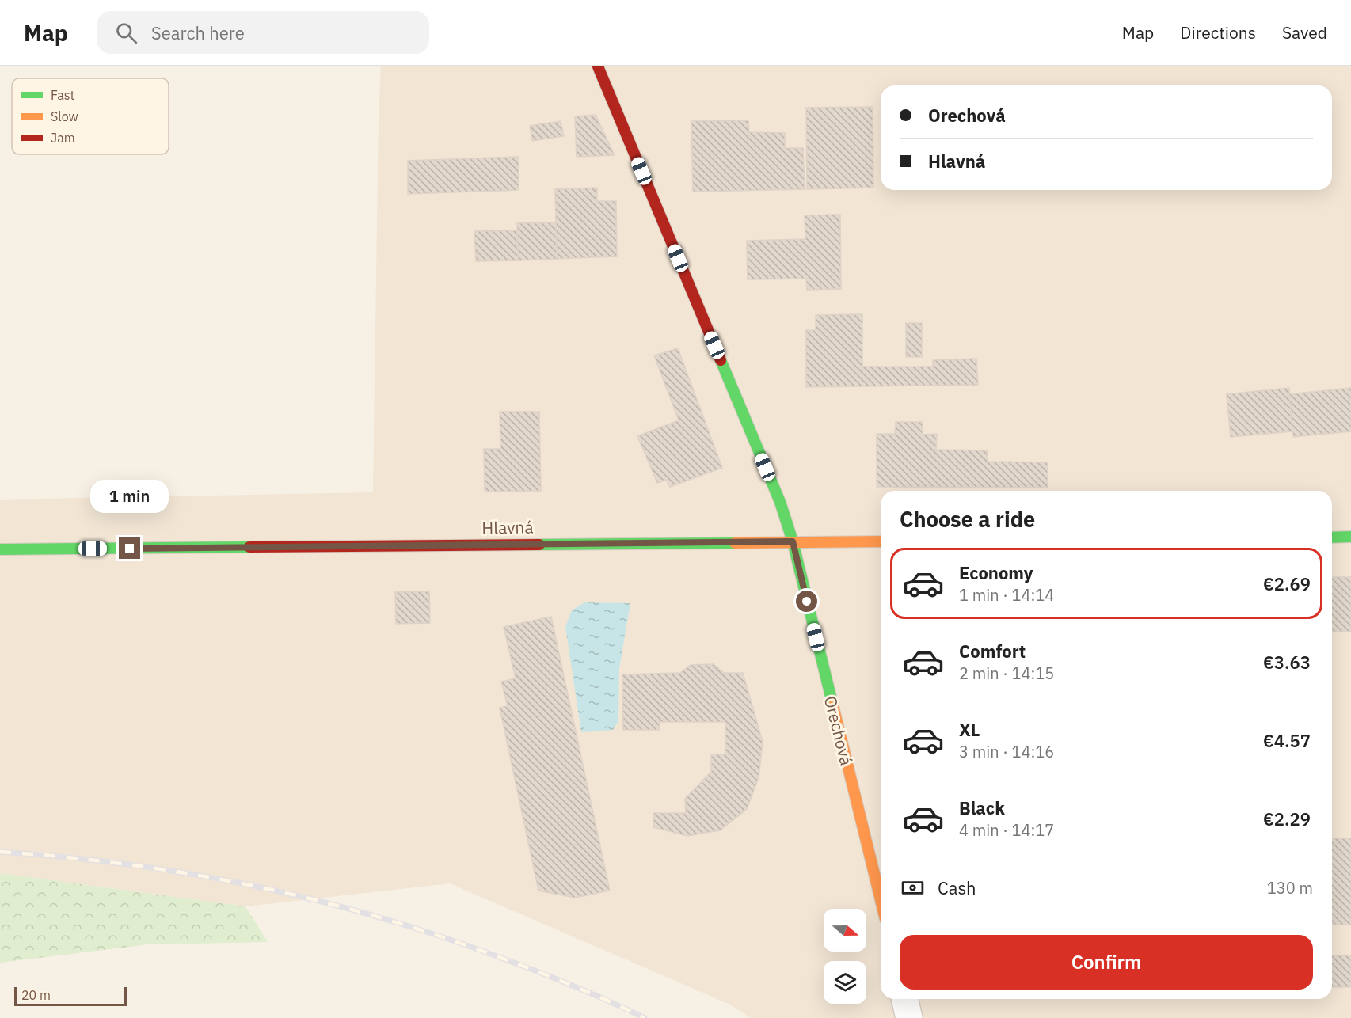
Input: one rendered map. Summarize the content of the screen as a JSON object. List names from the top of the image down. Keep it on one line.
{"streets":{"street":["Hlavná","Orechová"]},"crossings":[["Hlavná","Orechová"]],"legend":["Fast","Slow","Jam"],"scale_bar":"20 m","north":"right","page":{"header":"Map","search":"Search here","nav":["Map","Directions","Saved"],"banner":["Orechová","Hlavná"],"bubble":"1 min","heading":"Choose a ride","list":[{"name":"Economy","note":"1 min · 14:14","value":"€2.69"},{"name":"Comfort","note":"2 min · 14:15","value":"€3.63"},{"name":"XL","note":"3 min · 14:16","value":"€4.57"},{"name":"Black","note":"4 min · 14:17","value":"€2.29"}],"pay":["Cash","130 m"],"buttons":"Confirm","scale":"20 m"}}
